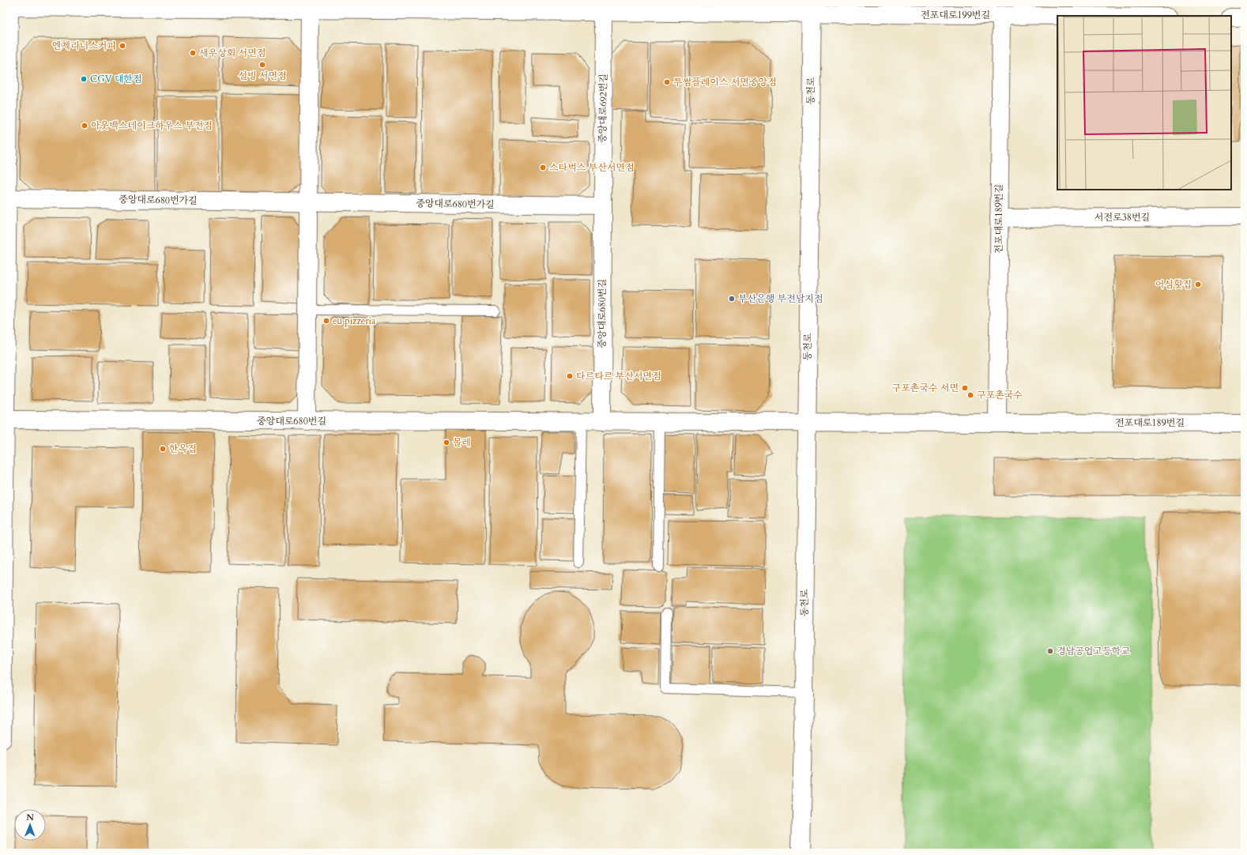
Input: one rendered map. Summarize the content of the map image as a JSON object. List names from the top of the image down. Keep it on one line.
{"streets":{"street":["전포대로199번길","동천로","중앙대로692번길","중앙대로680번가길","서전로38번길","전포대로189번길","중앙대로680번길"]},"crossings":[["전포대로199번길","동천로"],["전포대로199번길","전포대로189번길"],["동천로","전포대로189번길"],["동천로","중앙대로680번길"],["중앙대로692번길","중앙대로680번가길"],["중앙대로692번길","중앙대로680번길"],["중앙대로680번가길","중앙대로680번길"],["서전로38번길","전포대로189번길"],["전포대로189번길","중앙대로680번길"]],"places":["엔제리너스커피","새우상회 서면점","설빙 서면점","CGV 대한점","투썸플레이스 서면중앙점","아웃백스테이크하우스 부전점","스타벅스 부산서면점","어심횟집","부산은행 부전남지점","eu pizzeria","타르타르 부산서면점","구포촌국수 서면","구포촌국수","몰레","한옥집","경남공업고등학교"],"north":"top"}
